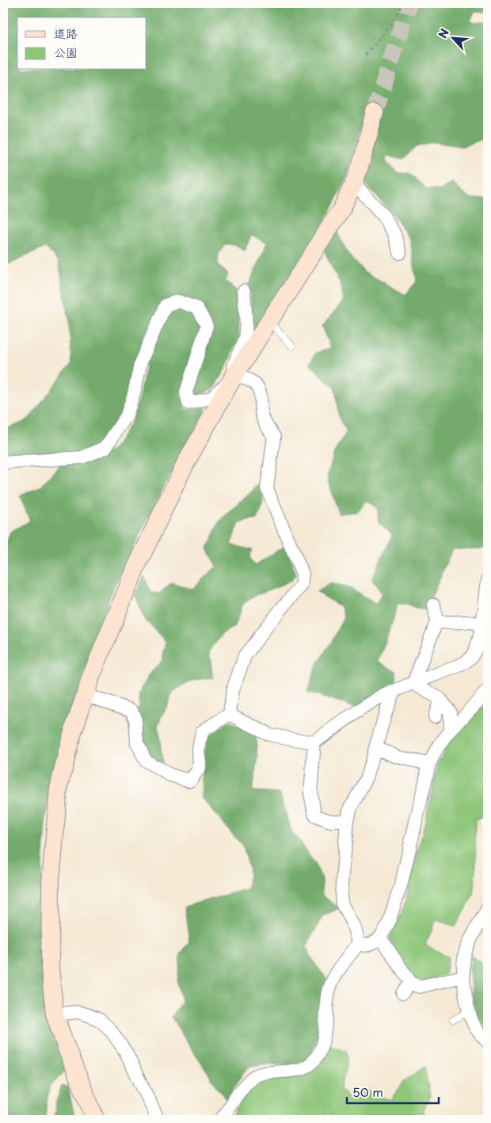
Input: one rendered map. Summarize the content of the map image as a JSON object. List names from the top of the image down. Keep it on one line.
{"legend":["道路","公園"],"scale_bar":"50 m","north":"top left"}
